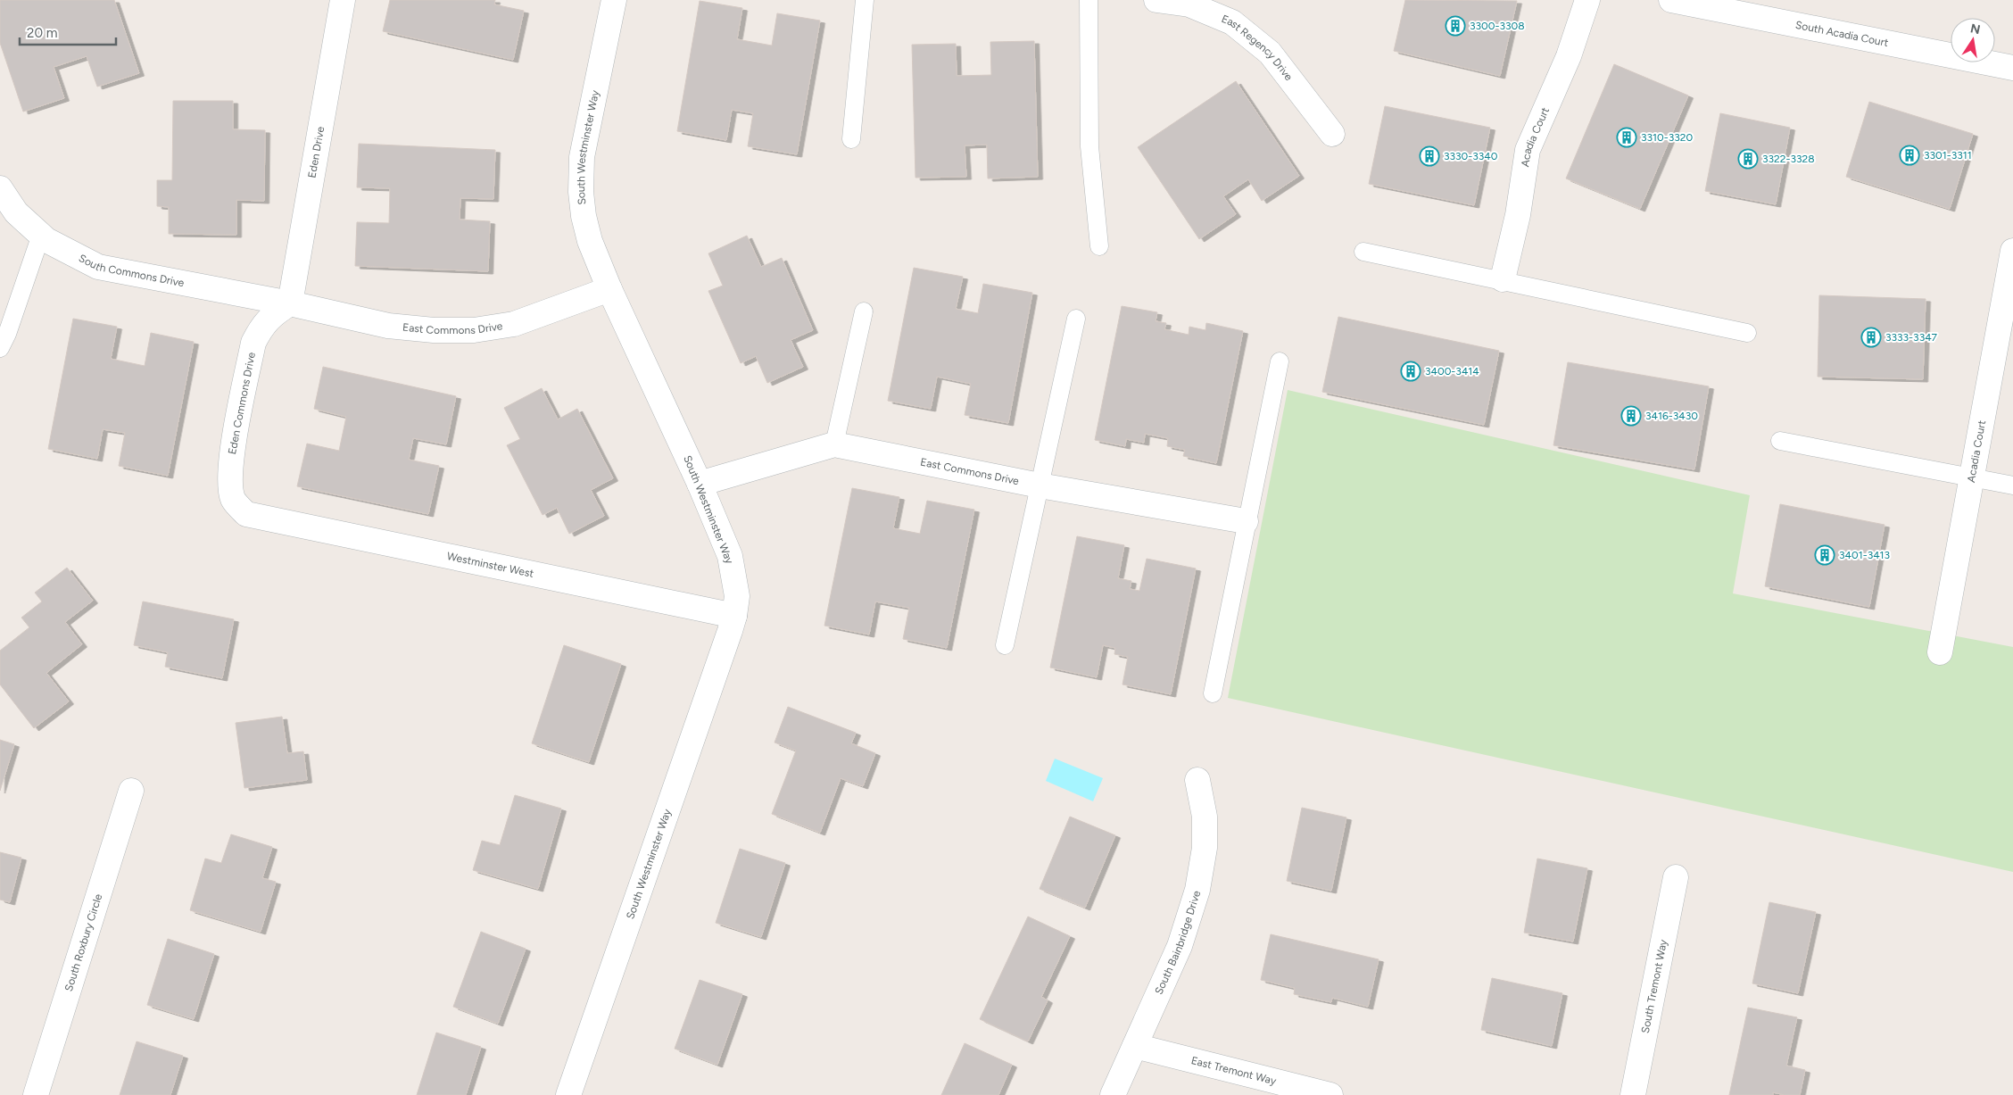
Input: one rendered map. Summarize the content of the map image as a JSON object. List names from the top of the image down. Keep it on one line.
{"streets":{"street":["South Acadia Court","East Regency Drive","Acadia Court","South Westminster Way","Eden Drive","South Commons Drive","East Commons Drive","Eden Commons Drive","Westminster West","South Bainbridge Drive","South Roxbury Circle","South Tremont Way","East Tremont Way"]},"crossings":[["South Westminster Way","East Commons Drive"],["South Westminster Way","Westminster West"],["Eden Drive","South Commons Drive"],["Eden Drive","East Commons Drive"],["Eden Drive","Eden Commons Drive"],["South Commons Drive","East Commons Drive"],["South Commons Drive","Eden Commons Drive"],["East Commons Drive","Eden Commons Drive"],["Eden Commons Drive","Westminster West"],["South Bainbridge Drive","East Tremont Way"]],"places":{"building":["3300-3308","3310-3320","3301-3311","3330-3340","3322-3328","3333-3347","3400-3414","3416-3430","3401-3413"]},"scale_bar":"20 m","north":"top"}
